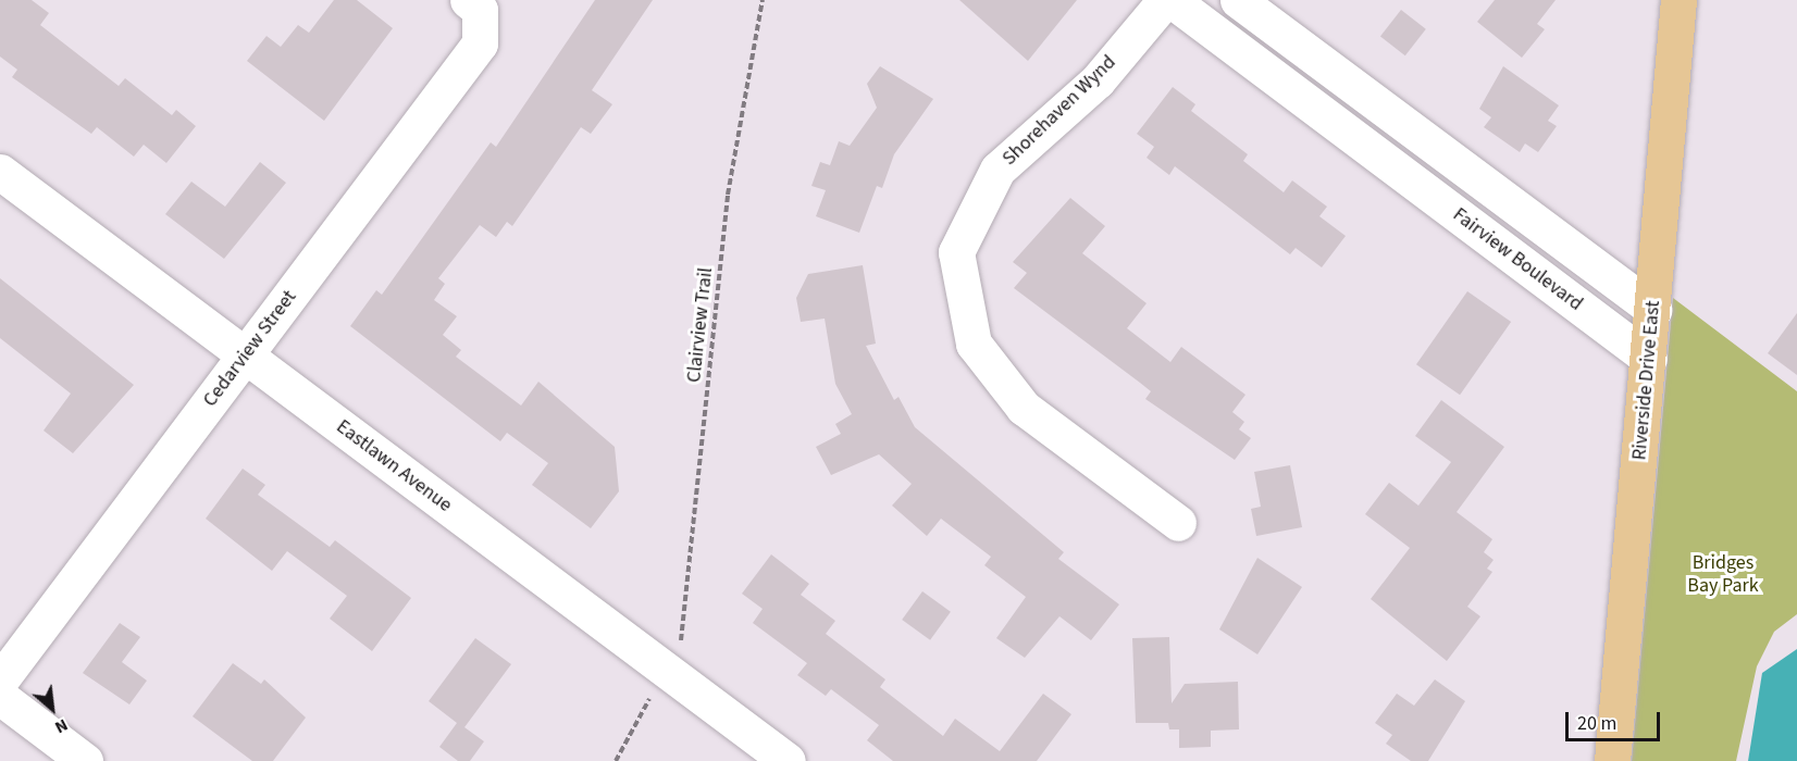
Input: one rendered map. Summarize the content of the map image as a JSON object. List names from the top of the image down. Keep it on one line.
{"streets":{"main road":["Riverside Drive East"],"street":["Shorehaven Wynd","Fairview Boulevard","Cedarview Street","Eastlawn Avenue"],"path":["Clairview Trail"]},"crossings":[["Fairview Boulevard","Riverside Drive East"],["Cedarview Street","Eastlawn Avenue"]],"parks":["Bridges Bay Park"],"scale_bar":"20 m","north":"bottom right"}
